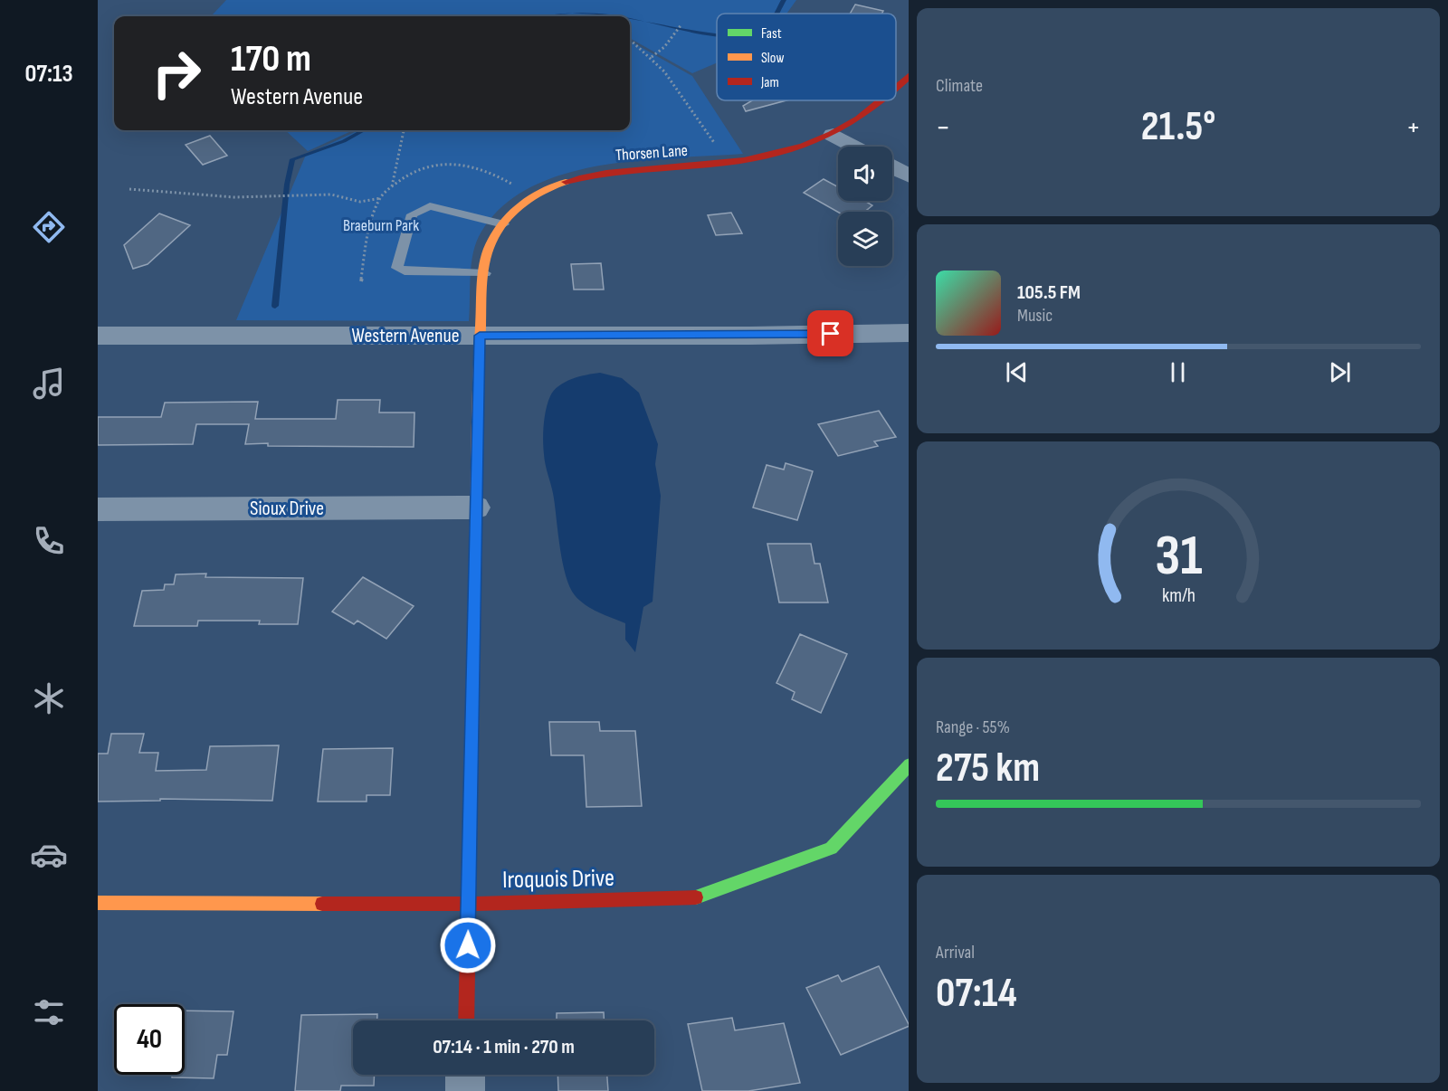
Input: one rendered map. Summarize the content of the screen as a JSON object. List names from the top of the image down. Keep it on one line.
{"streets":{"street":["Thorsen Lane","Western Avenue","Sioux Drive","Iroquois Drive"]},"crossings":[["Thorsen Lane","Western Avenue"],["Thorsen Lane","Sioux Drive"],["Thorsen Lane","Iroquois Drive"]],"parks":["Braeburn Park"],"legend":["Fast","Slow","Jam"],"page":{"tabs":"07:13","tile":["Climate",["Range · 55%","275 km"],["Arrival","07:14"]],"turn":["170 m","Western Avenue"],"heat":["−","21.5°","+"],"song":["105.5 FM","Music"],"limit":"40","trip":"07:14 · 1 min · 270 m","gauge":["31","km/h"]}}
